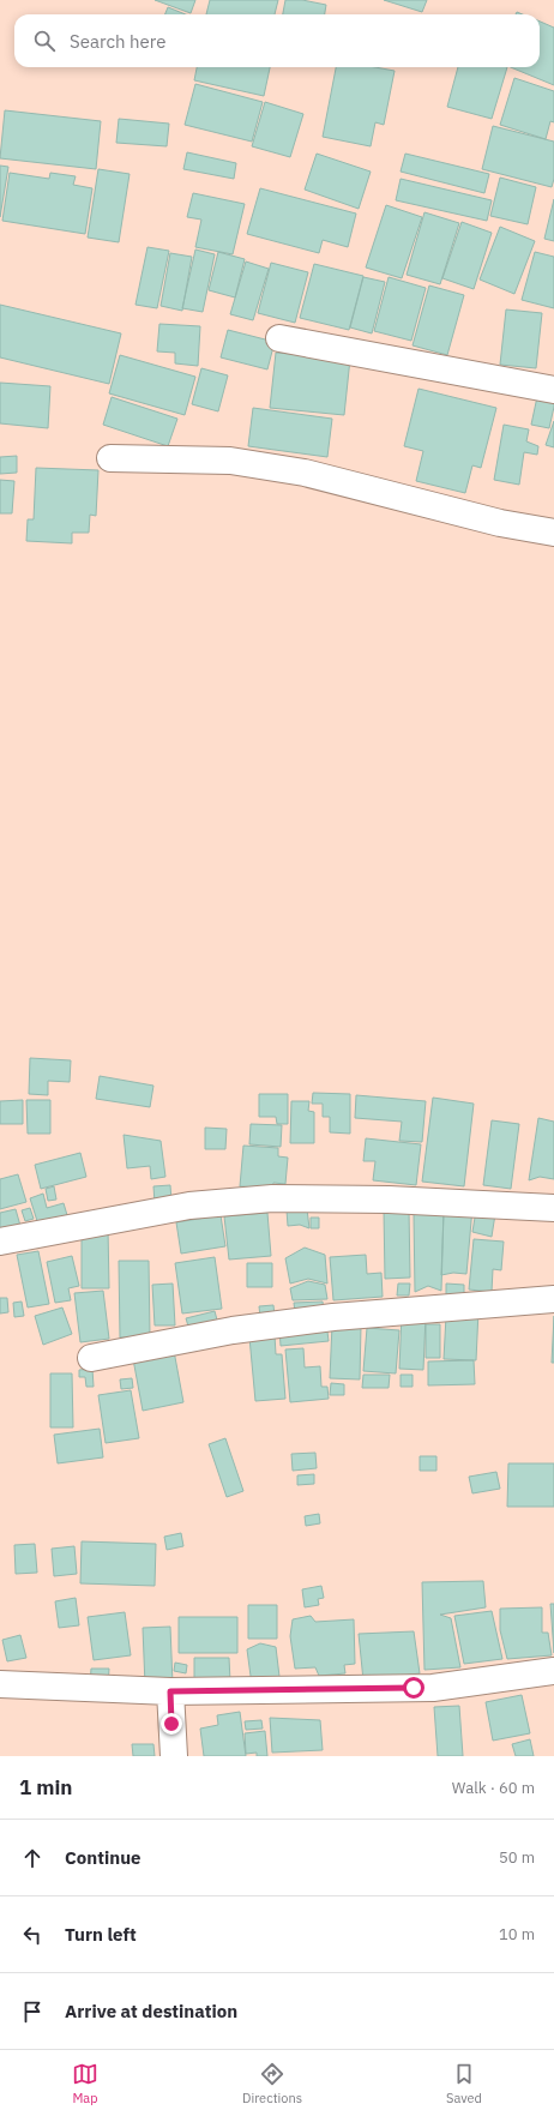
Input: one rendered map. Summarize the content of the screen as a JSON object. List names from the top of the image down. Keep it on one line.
{"page":{"search":"Search here","heading":["1 min","Walk · 60 m"],"list":[["Continue","50 m"],["Turn left","10 m"],"Arrive at destination"],"nav":["Map","Directions","Saved"]}}
